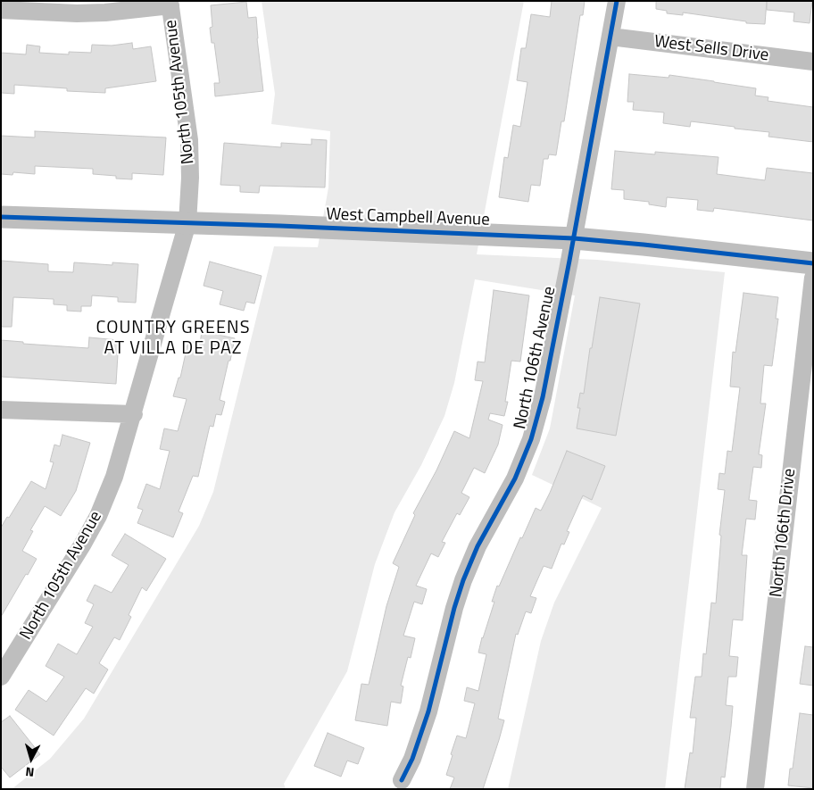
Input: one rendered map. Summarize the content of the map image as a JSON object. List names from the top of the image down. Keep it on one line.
{"streets":{"street":["West Sells Drive","North 105th Avenue","West Campbell Avenue","North 106th Avenue","North 106th Drive"]},"crossings":[["West Sells Drive","North 106th Avenue"],["North 105th Avenue","West Campbell Avenue"],["West Campbell Avenue","North 106th Avenue"]],"districts":["COUNTRY GREENS AT VILLA DE PAZ"],"north":"bottom"}
